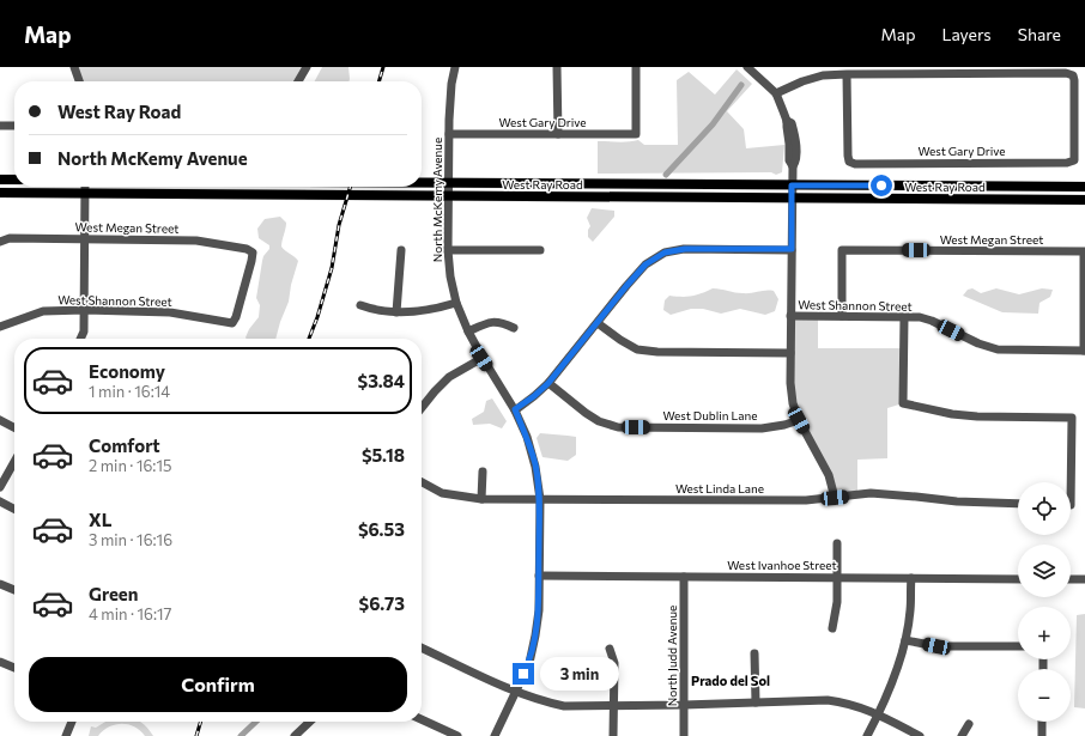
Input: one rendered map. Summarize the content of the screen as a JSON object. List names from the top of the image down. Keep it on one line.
{"streets":{"main road":["West Ray Road"],"street":["West Gary Drive","North McKemy Avenue","West Megan Street","West Shannon Street","West Dublin Lane","West Linda Lane","West Ivanhoe Street","North Judd Avenue"]},"crossings":[["West Gary Drive","North McKemy Avenue"],["West Ray Road","North McKemy Avenue"],["North McKemy Avenue","West Linda Lane"],["North McKemy Avenue","West Ivanhoe Street"],["West Megan Street","West Shannon Street"],["West Ivanhoe Street","North Judd Avenue"]],"districts":["Prado del Sol"],"page":{"header":"Map","nav":["Map","Layers","Share"],"banner":["West Ray Road","North McKemy Avenue"],"list":[{"name":"Economy","note":"1 min · 16:14","value":"$3.84"},{"name":"Comfort","note":"2 min · 16:15","value":"$5.18"},{"name":"XL","note":"3 min · 16:16","value":"$6.53"},{"name":"Green","note":"4 min · 16:17","value":"$6.73"}],"map_buttons":["+","−"],"buttons":"Confirm","bubble":"3 min"}}
